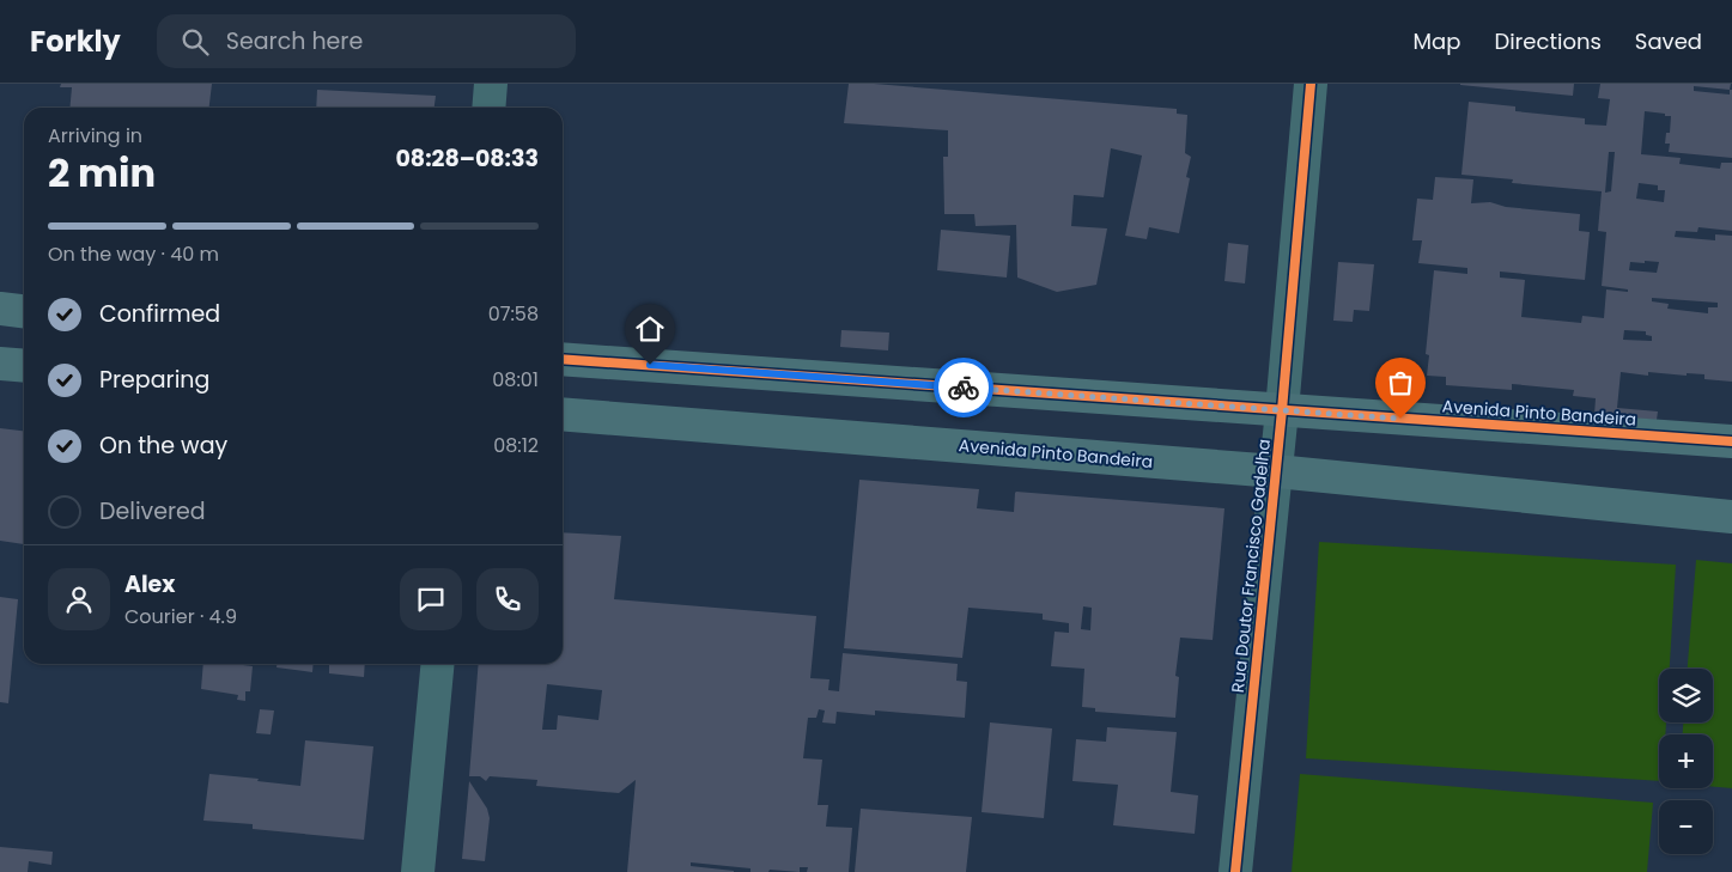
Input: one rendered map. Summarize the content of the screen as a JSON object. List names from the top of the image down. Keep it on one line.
{"streets":{"main road":["Avenida Pinto Bandeira"],"street":["Rua Doutor Francisco Gadelha"]},"crossings":[["Avenida Pinto Bandeira","Rua Doutor Francisco Gadelha"]],"page":{"header":"Forkly","search":"Search here","nav":["Map","Directions","Saved"],"heading":["2 min","Arriving in","08:28–08:33"],"panel":["Alex","Courier · 4.9"],"bar":"On the way · 40 m","list":[["Confirmed","07:58"],["Preparing","08:01"],["On the way","08:12"],"Delivered"],"map_buttons":["+","−"]}}
